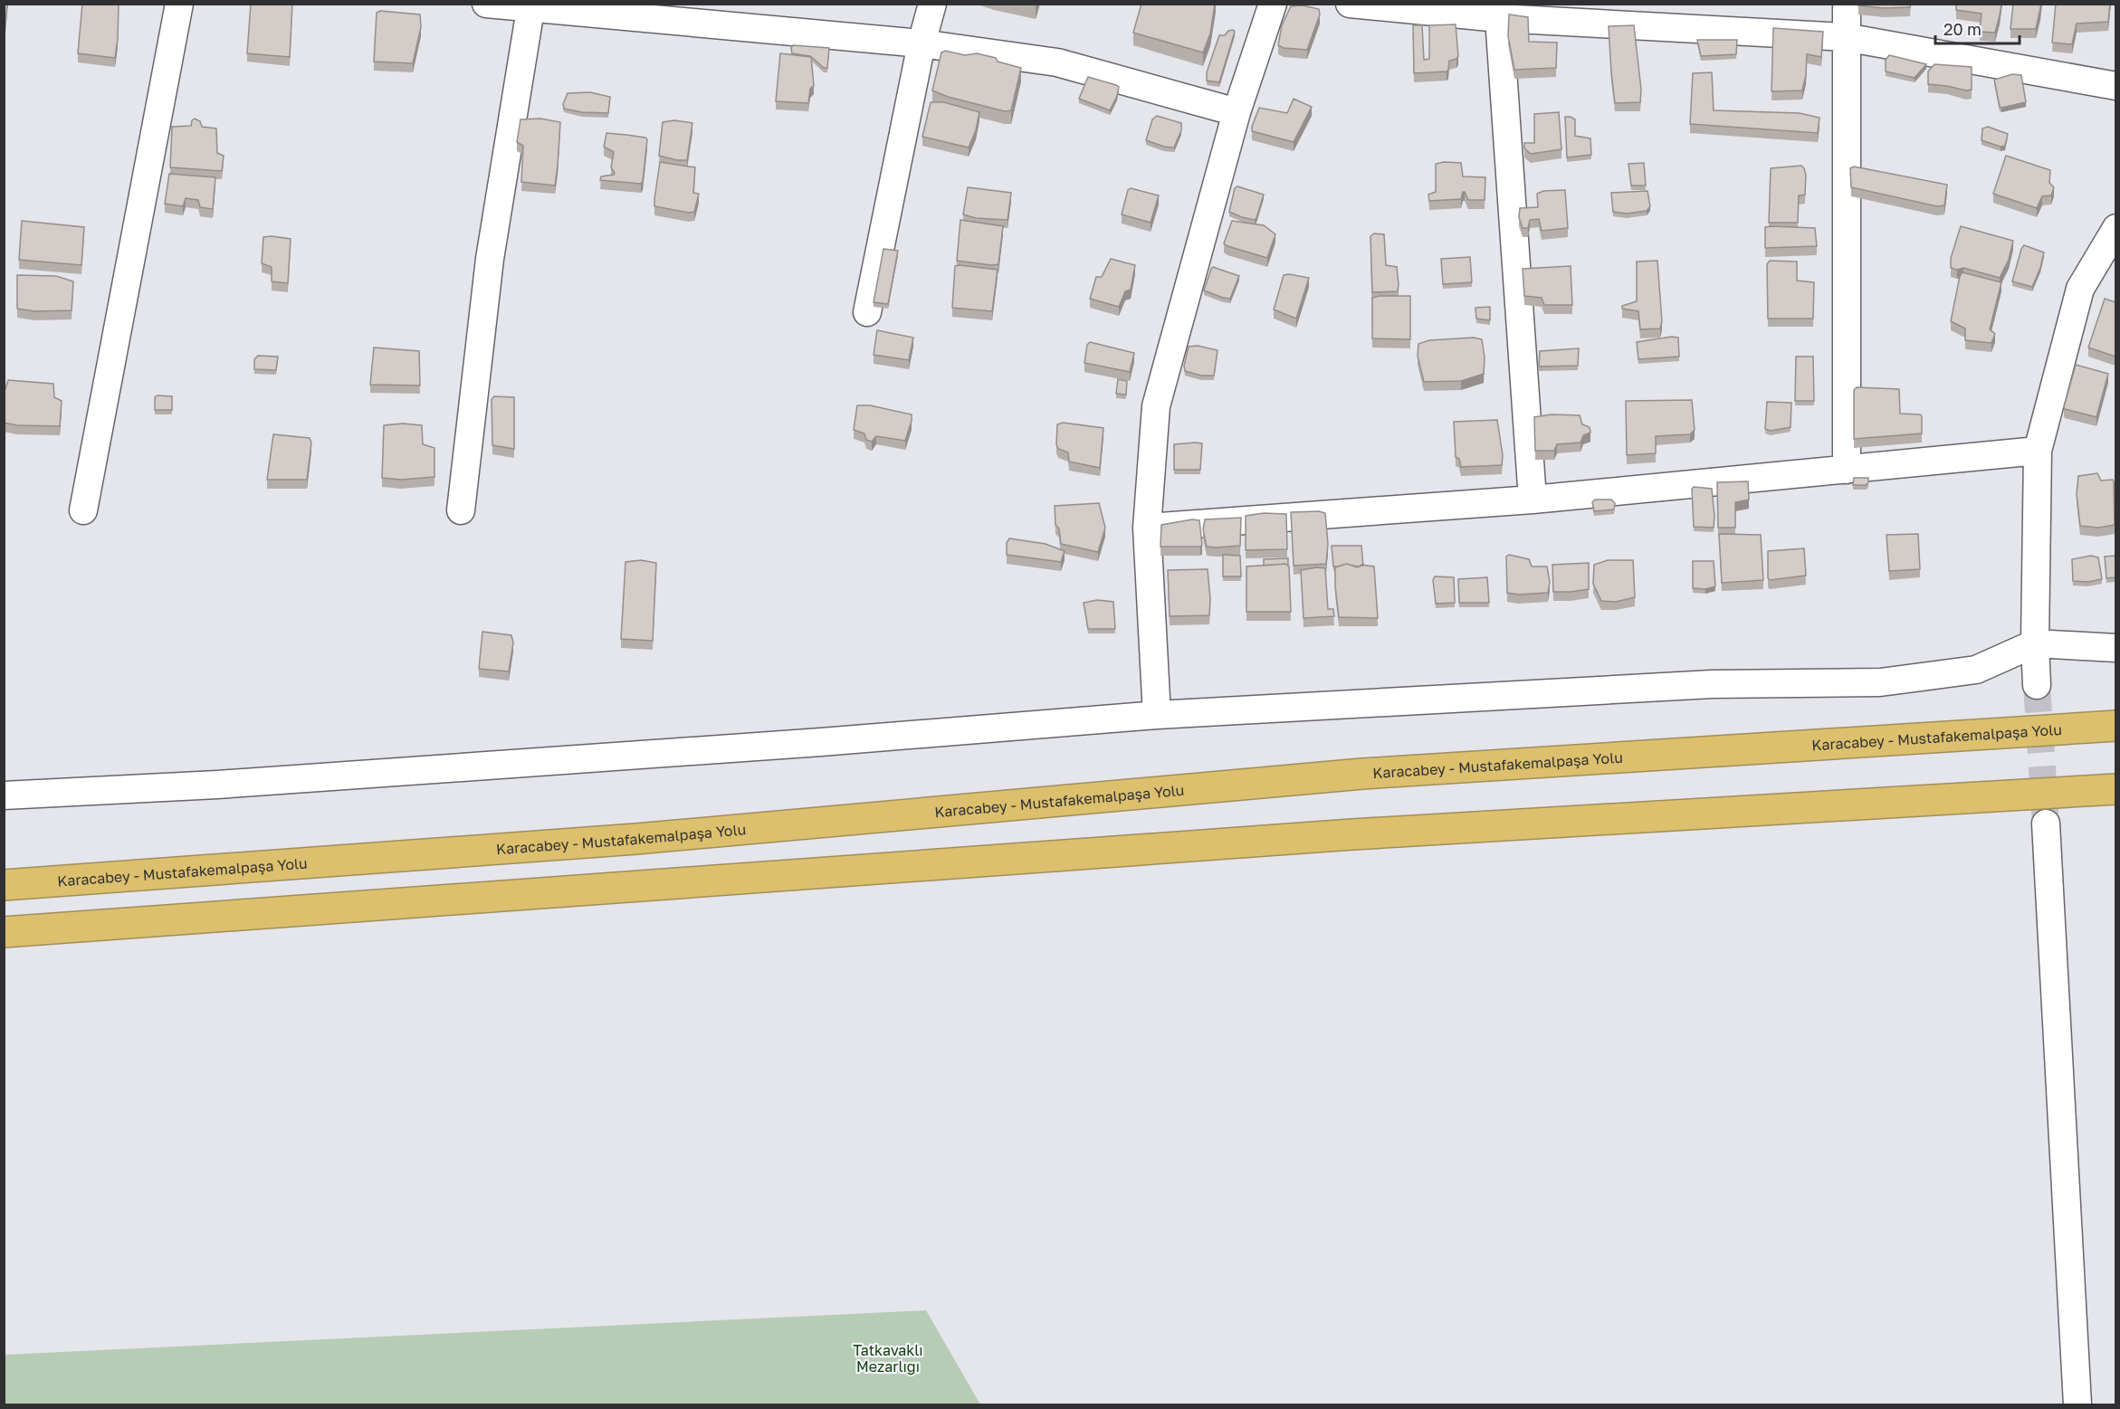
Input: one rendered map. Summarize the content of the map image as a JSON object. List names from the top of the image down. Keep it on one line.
{"streets":{"highway":["Karacabey - Mustafakemalpaşa Yolu"]},"parks":["Tatkavaklı Mezarlığı"],"scale_bar":"20 m"}
